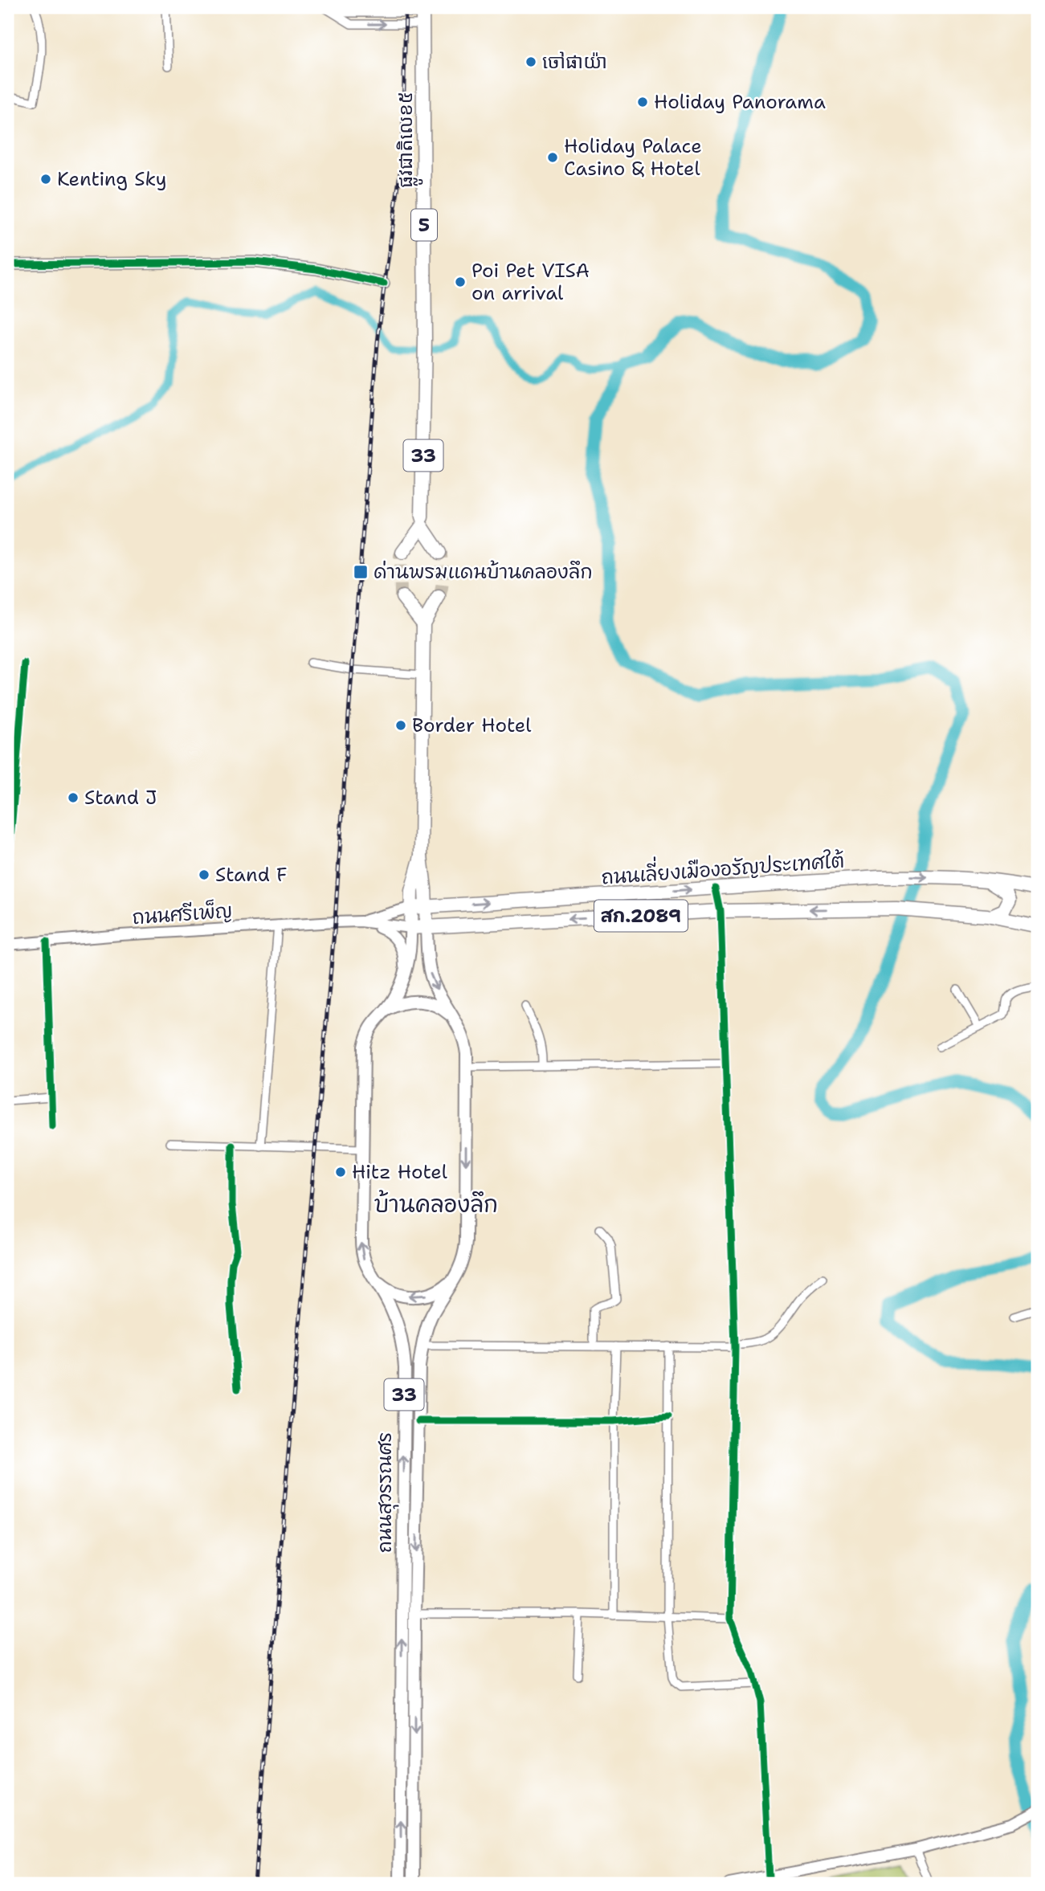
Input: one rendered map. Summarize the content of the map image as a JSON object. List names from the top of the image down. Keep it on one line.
{"streets":{"highway":["ផ្លូវជាតិលេខ៥","5","33","ถนนเลี่ยงเมืองอรัญประเทศใต้","สก.2089","ถนนสุวรรณศร"],"main road":["ถนนศรีเพ็ญ"]},"crossings":[["ផ្លូវជាតិលេខ៥","33"],["ถนนเลี่ยงเมืองอรัญประเทศใต้","ถนนศรีเพ็ญ"],["ถนนเลี่ยงเมืองอรัญประเทศใต้","ถนนสุวรรณศร"],["ถนนศรีเพ็ญ","ถนนสุวรรณศร"]],"districts":["บ้านคลองลึก"],"places":{"other":["ចៅផាយ៉ា","Holiday Panorama","Holiday Palace Casino & Hotel","Kenting Sky","Poi Pet VISA on arrival","Border Hotel","Stand J","Stand F","Hitz Hotel"],"transit":["ด่านพรมแดนบ้านคลองลึก"]}}
